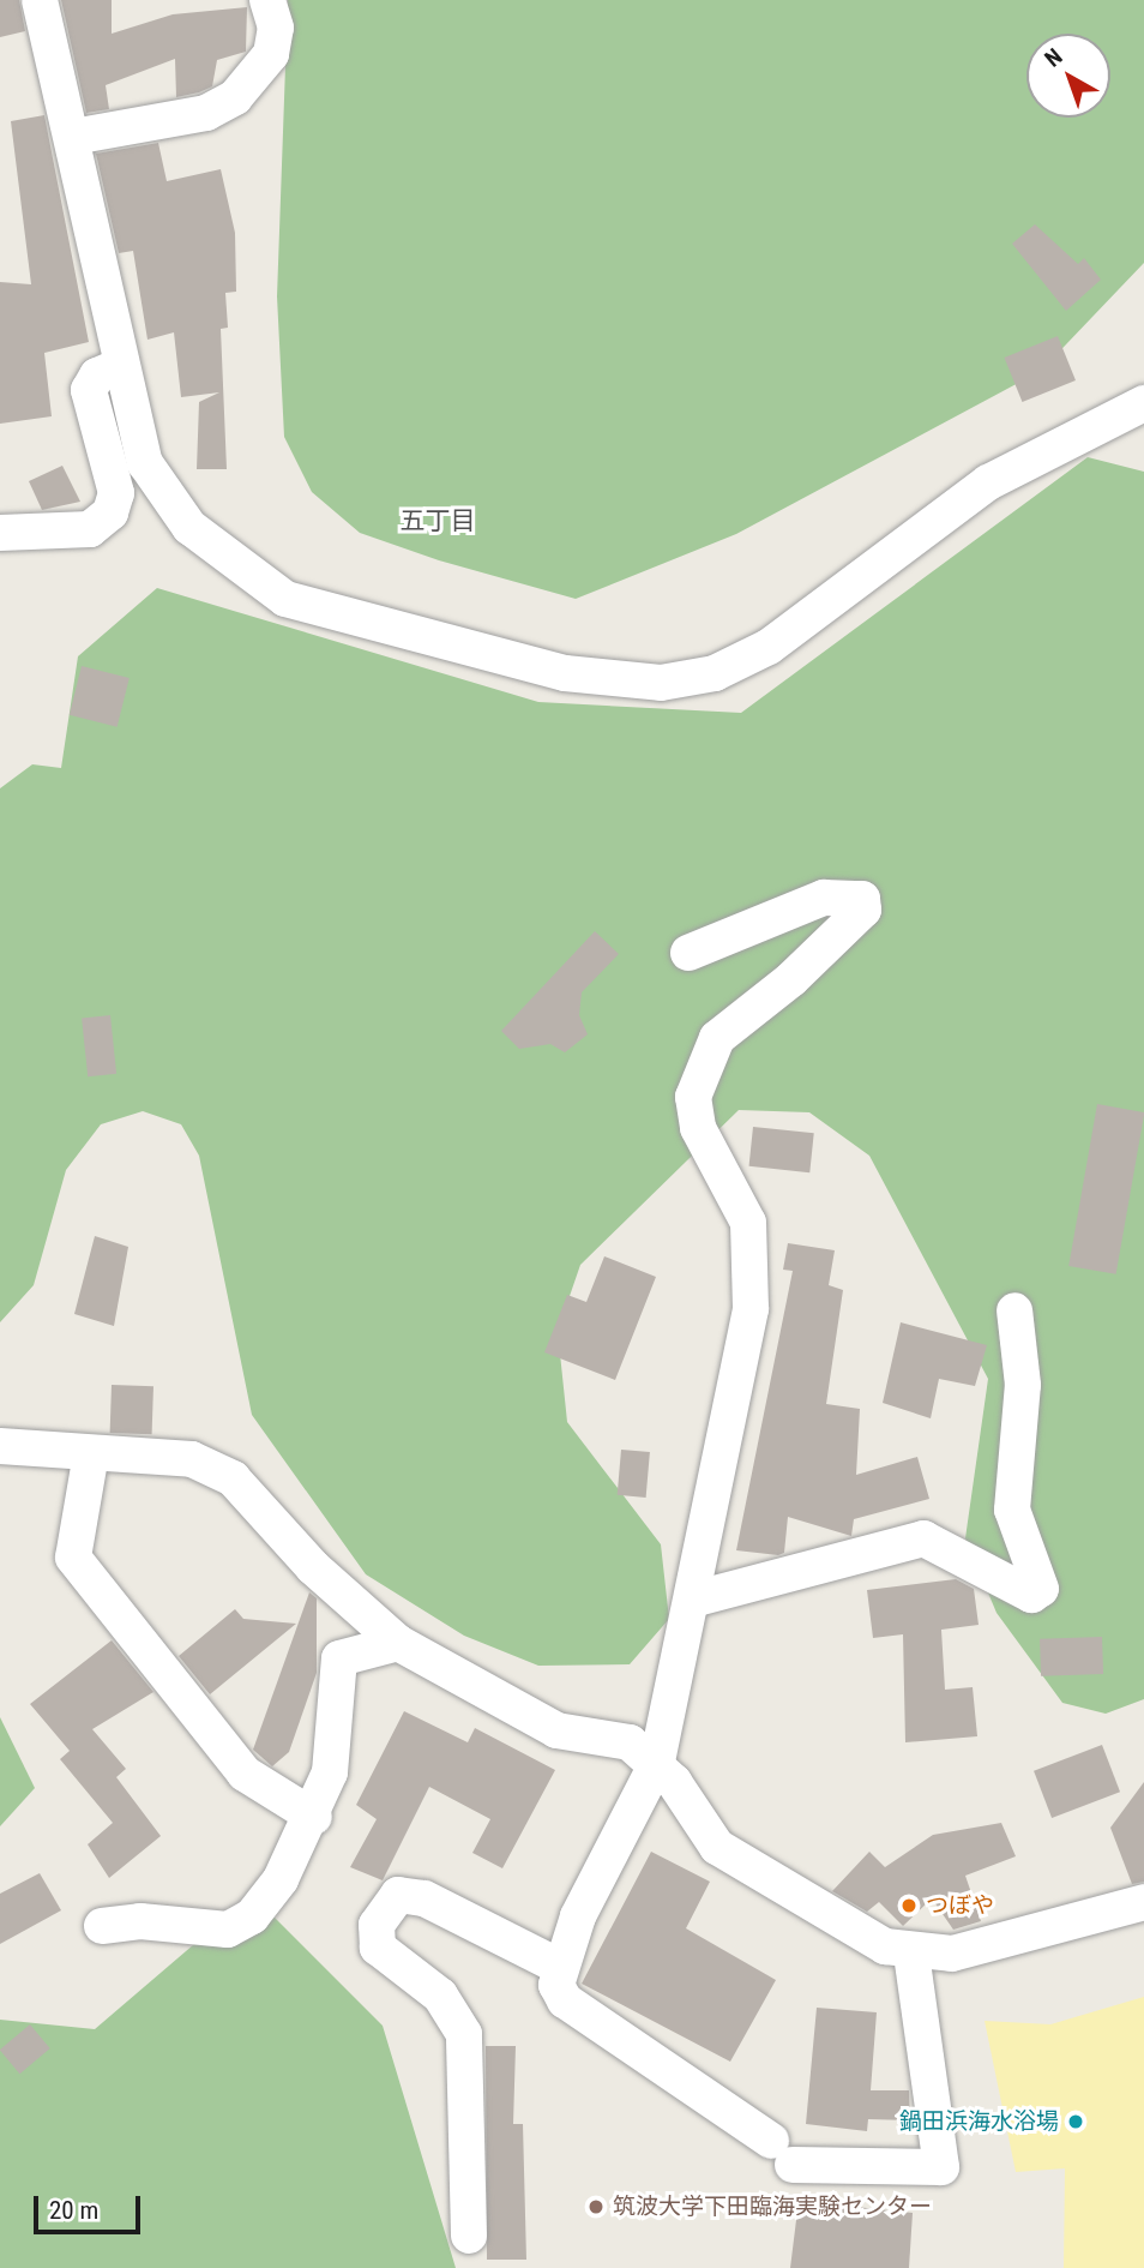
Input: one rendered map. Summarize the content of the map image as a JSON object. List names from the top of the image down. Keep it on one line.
{"districts":["五丁目"],"places":["つぼや","鍋田浜海水浴場","筑波大学下田臨海実験センター"],"scale_bar":"20 m","north":"top left"}
